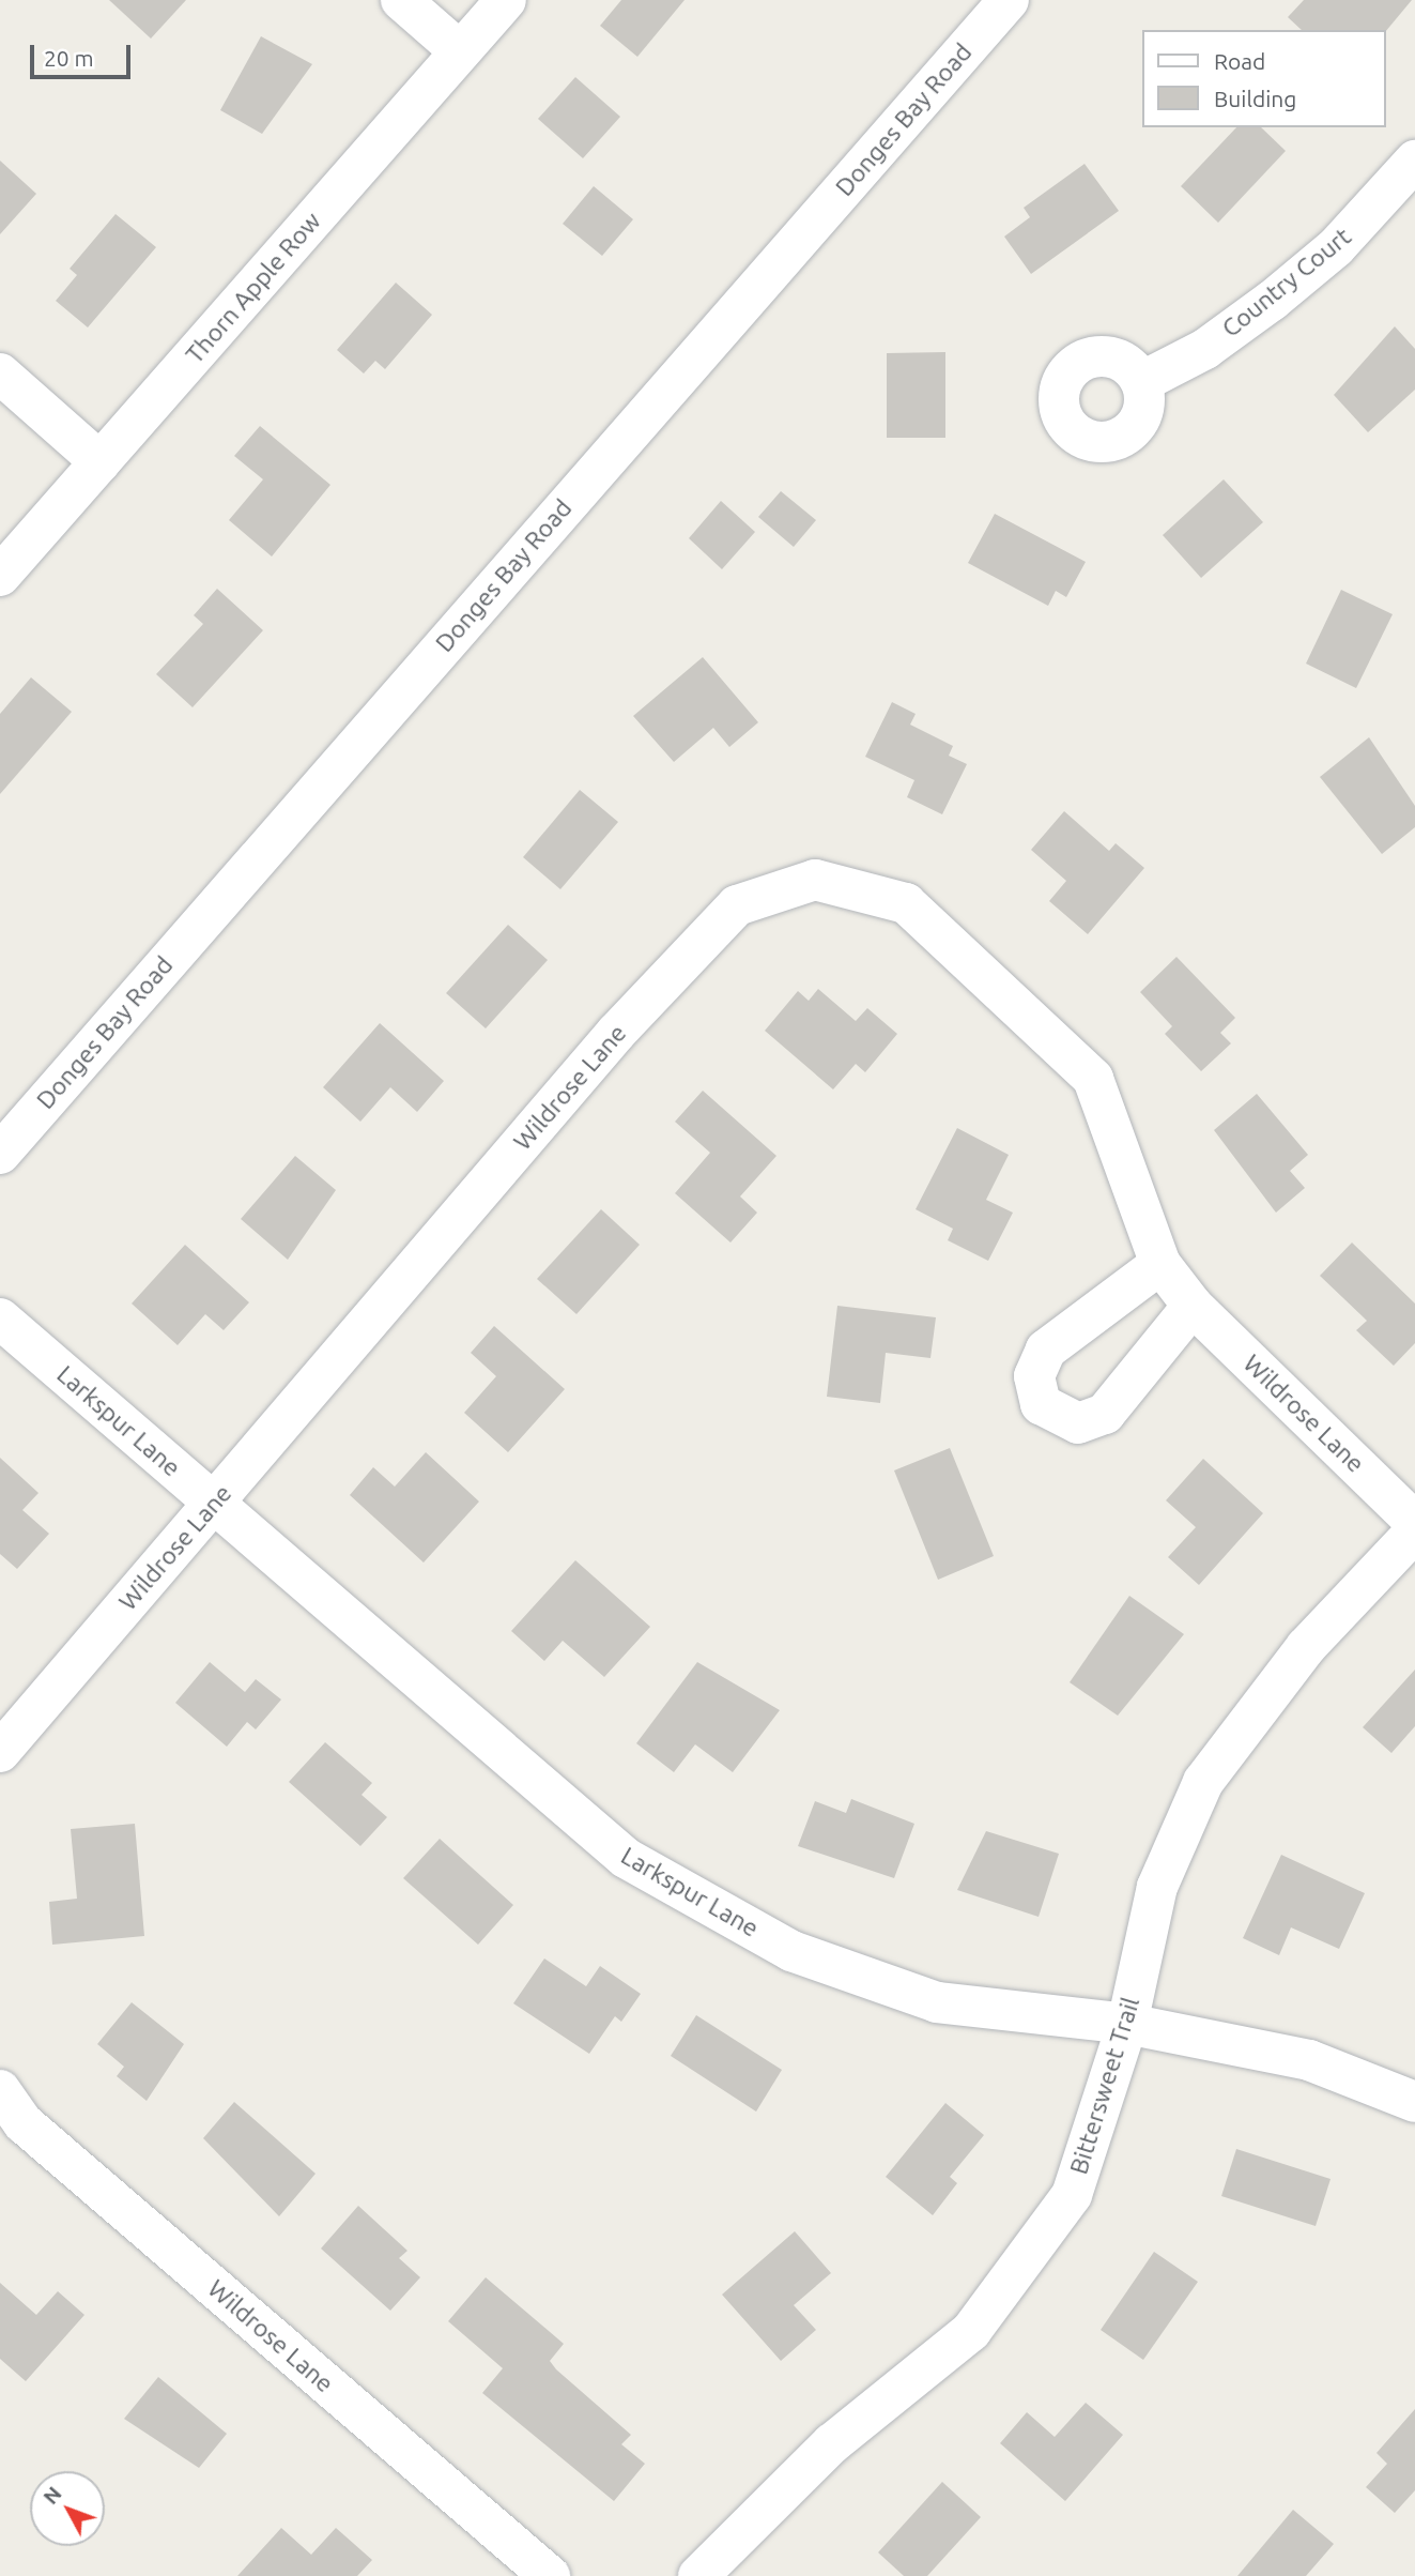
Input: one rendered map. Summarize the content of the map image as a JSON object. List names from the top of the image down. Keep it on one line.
{"streets":{"street":["Donges Bay Road","Country Court","Thorn Apple Row","Wildrose Lane","Larkspur Lane","Bittersweet Trail"]},"crossings":[["Wildrose Lane","Larkspur Lane"],["Larkspur Lane","Bittersweet Trail"]],"legend":["Road","Building"],"scale_bar":"20 m","north":"top left"}
